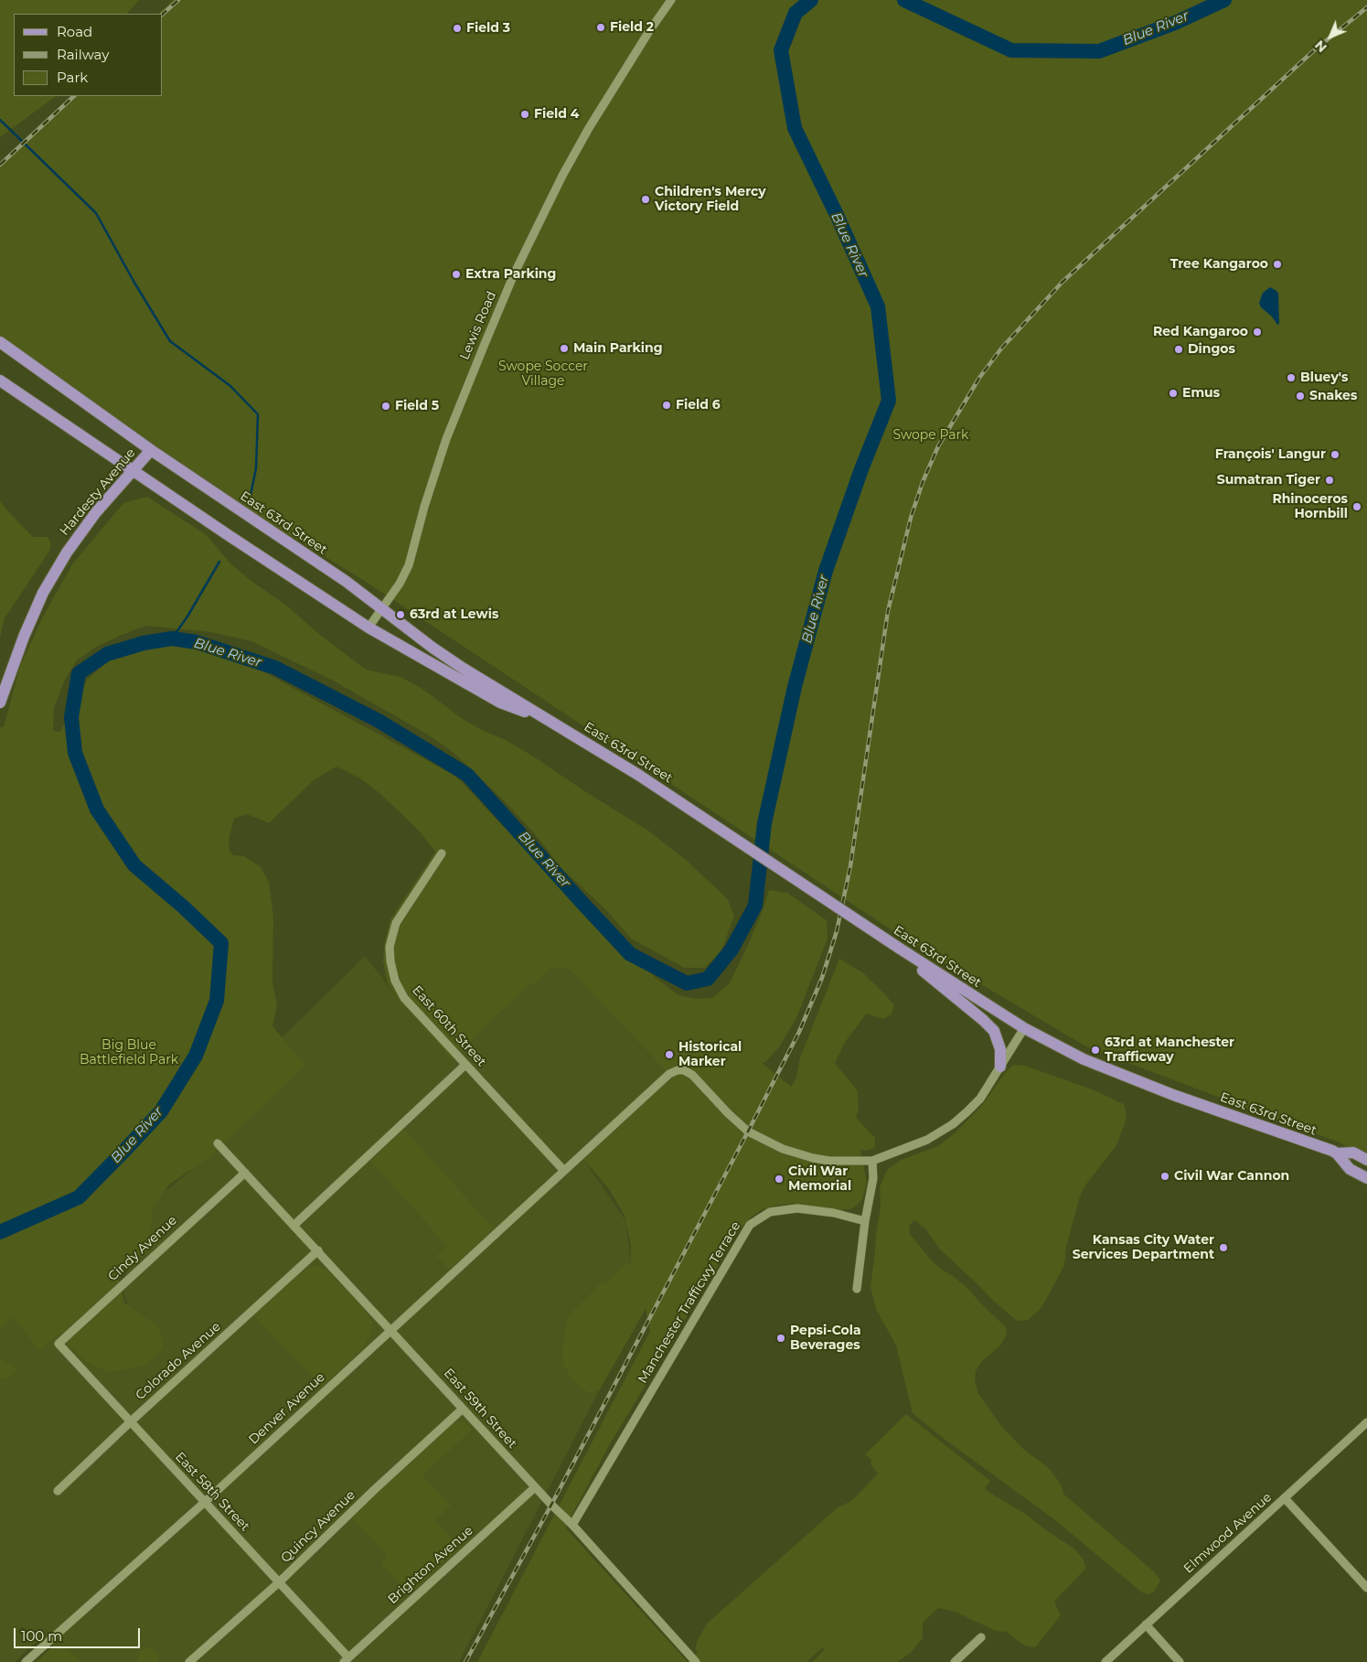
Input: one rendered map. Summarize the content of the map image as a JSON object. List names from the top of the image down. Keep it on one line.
{"streets":{"main road":["Hardesty Avenue","East 63rd Street"],"street":["Lewis Road","East 60th Street","Cindy Avenue","Manchester Trafficwy Terrace","Colorado Avenue","Denver Avenue","East 59th Street","East 58th Street","Quincy Avenue","Elmwood Avenue","Brighton Avenue"]},"crossings":[["Lewis Road","East 63rd Street"],["Hardesty Avenue","East 63rd Street"],["East 60th Street","Denver Avenue"],["Cindy Avenue","East 59th Street"],["Cindy Avenue","East 58th Street"],["Manchester Trafficwy Terrace","East 59th Street"],["Colorado Avenue","East 59th Street"],["Colorado Avenue","East 58th Street"],["Denver Avenue","East 59th Street"],["Denver Avenue","East 58th Street"],["East 59th Street","Quincy Avenue"],["East 59th Street","Brighton Avenue"],["East 58th Street","Quincy Avenue"],["East 58th Street","Brighton Avenue"]],"water":["Blue River"],"parks":["Swope Soccer Village","Swope Park","Big Blue Battlefield Park"],"places":["Field 2","Field 3","Field 4","Children's Mercy Victory Field","Tree Kangaroo","Extra Parking","Red Kangaroo","Main Parking","Dingos","Bluey's","Emus","Snakes","Field 6","Field 5","François' Langur","Sumatran Tiger","Rhinoceros Hornbill","63rd at Lewis","63rd at Manchester Trafficway","Historical Marker","Civil War Cannon","Civil War Memorial","Kansas City Water Services Department","Pepsi-Cola Beverages"],"legend":["Road","Railway","Park"],"scale_bar":"100 m","north":"bottom left"}
